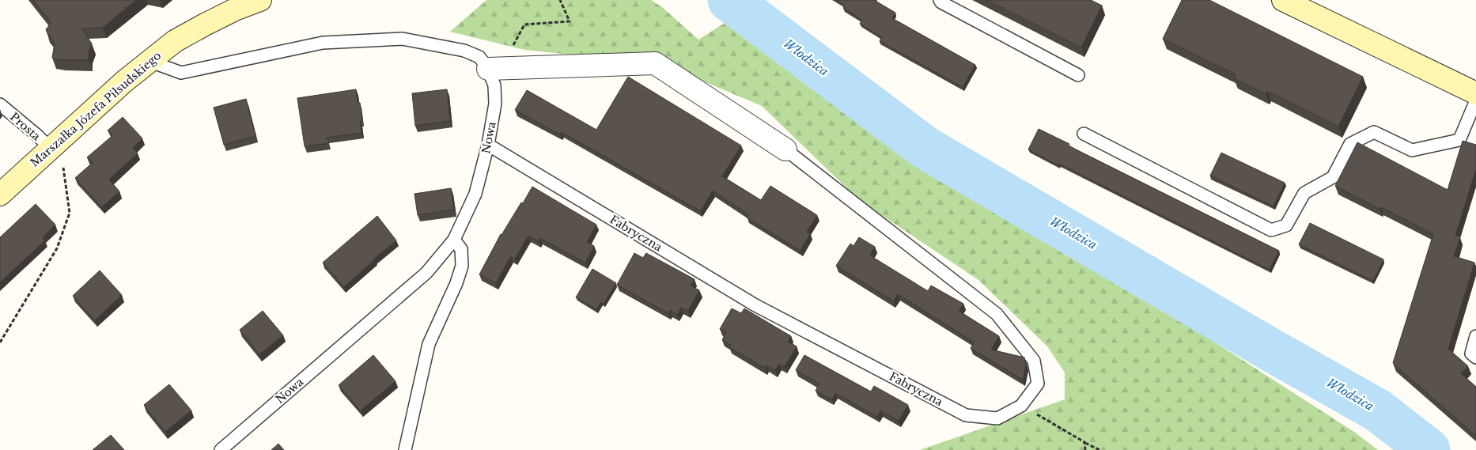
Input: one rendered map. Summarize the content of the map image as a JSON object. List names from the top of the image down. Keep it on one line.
{"streets":{"street":["Marszałka Józefa Piłsudskiego"],"lane":["Prosta","Nowa","Fabryczna"]},"crossings":[["Marszałka Józefa Piłsudskiego","Prosta"],["Marszałka Józefa Piłsudskiego","Nowa"],["Nowa","Fabryczna"]],"water":["Włodzica"]}
